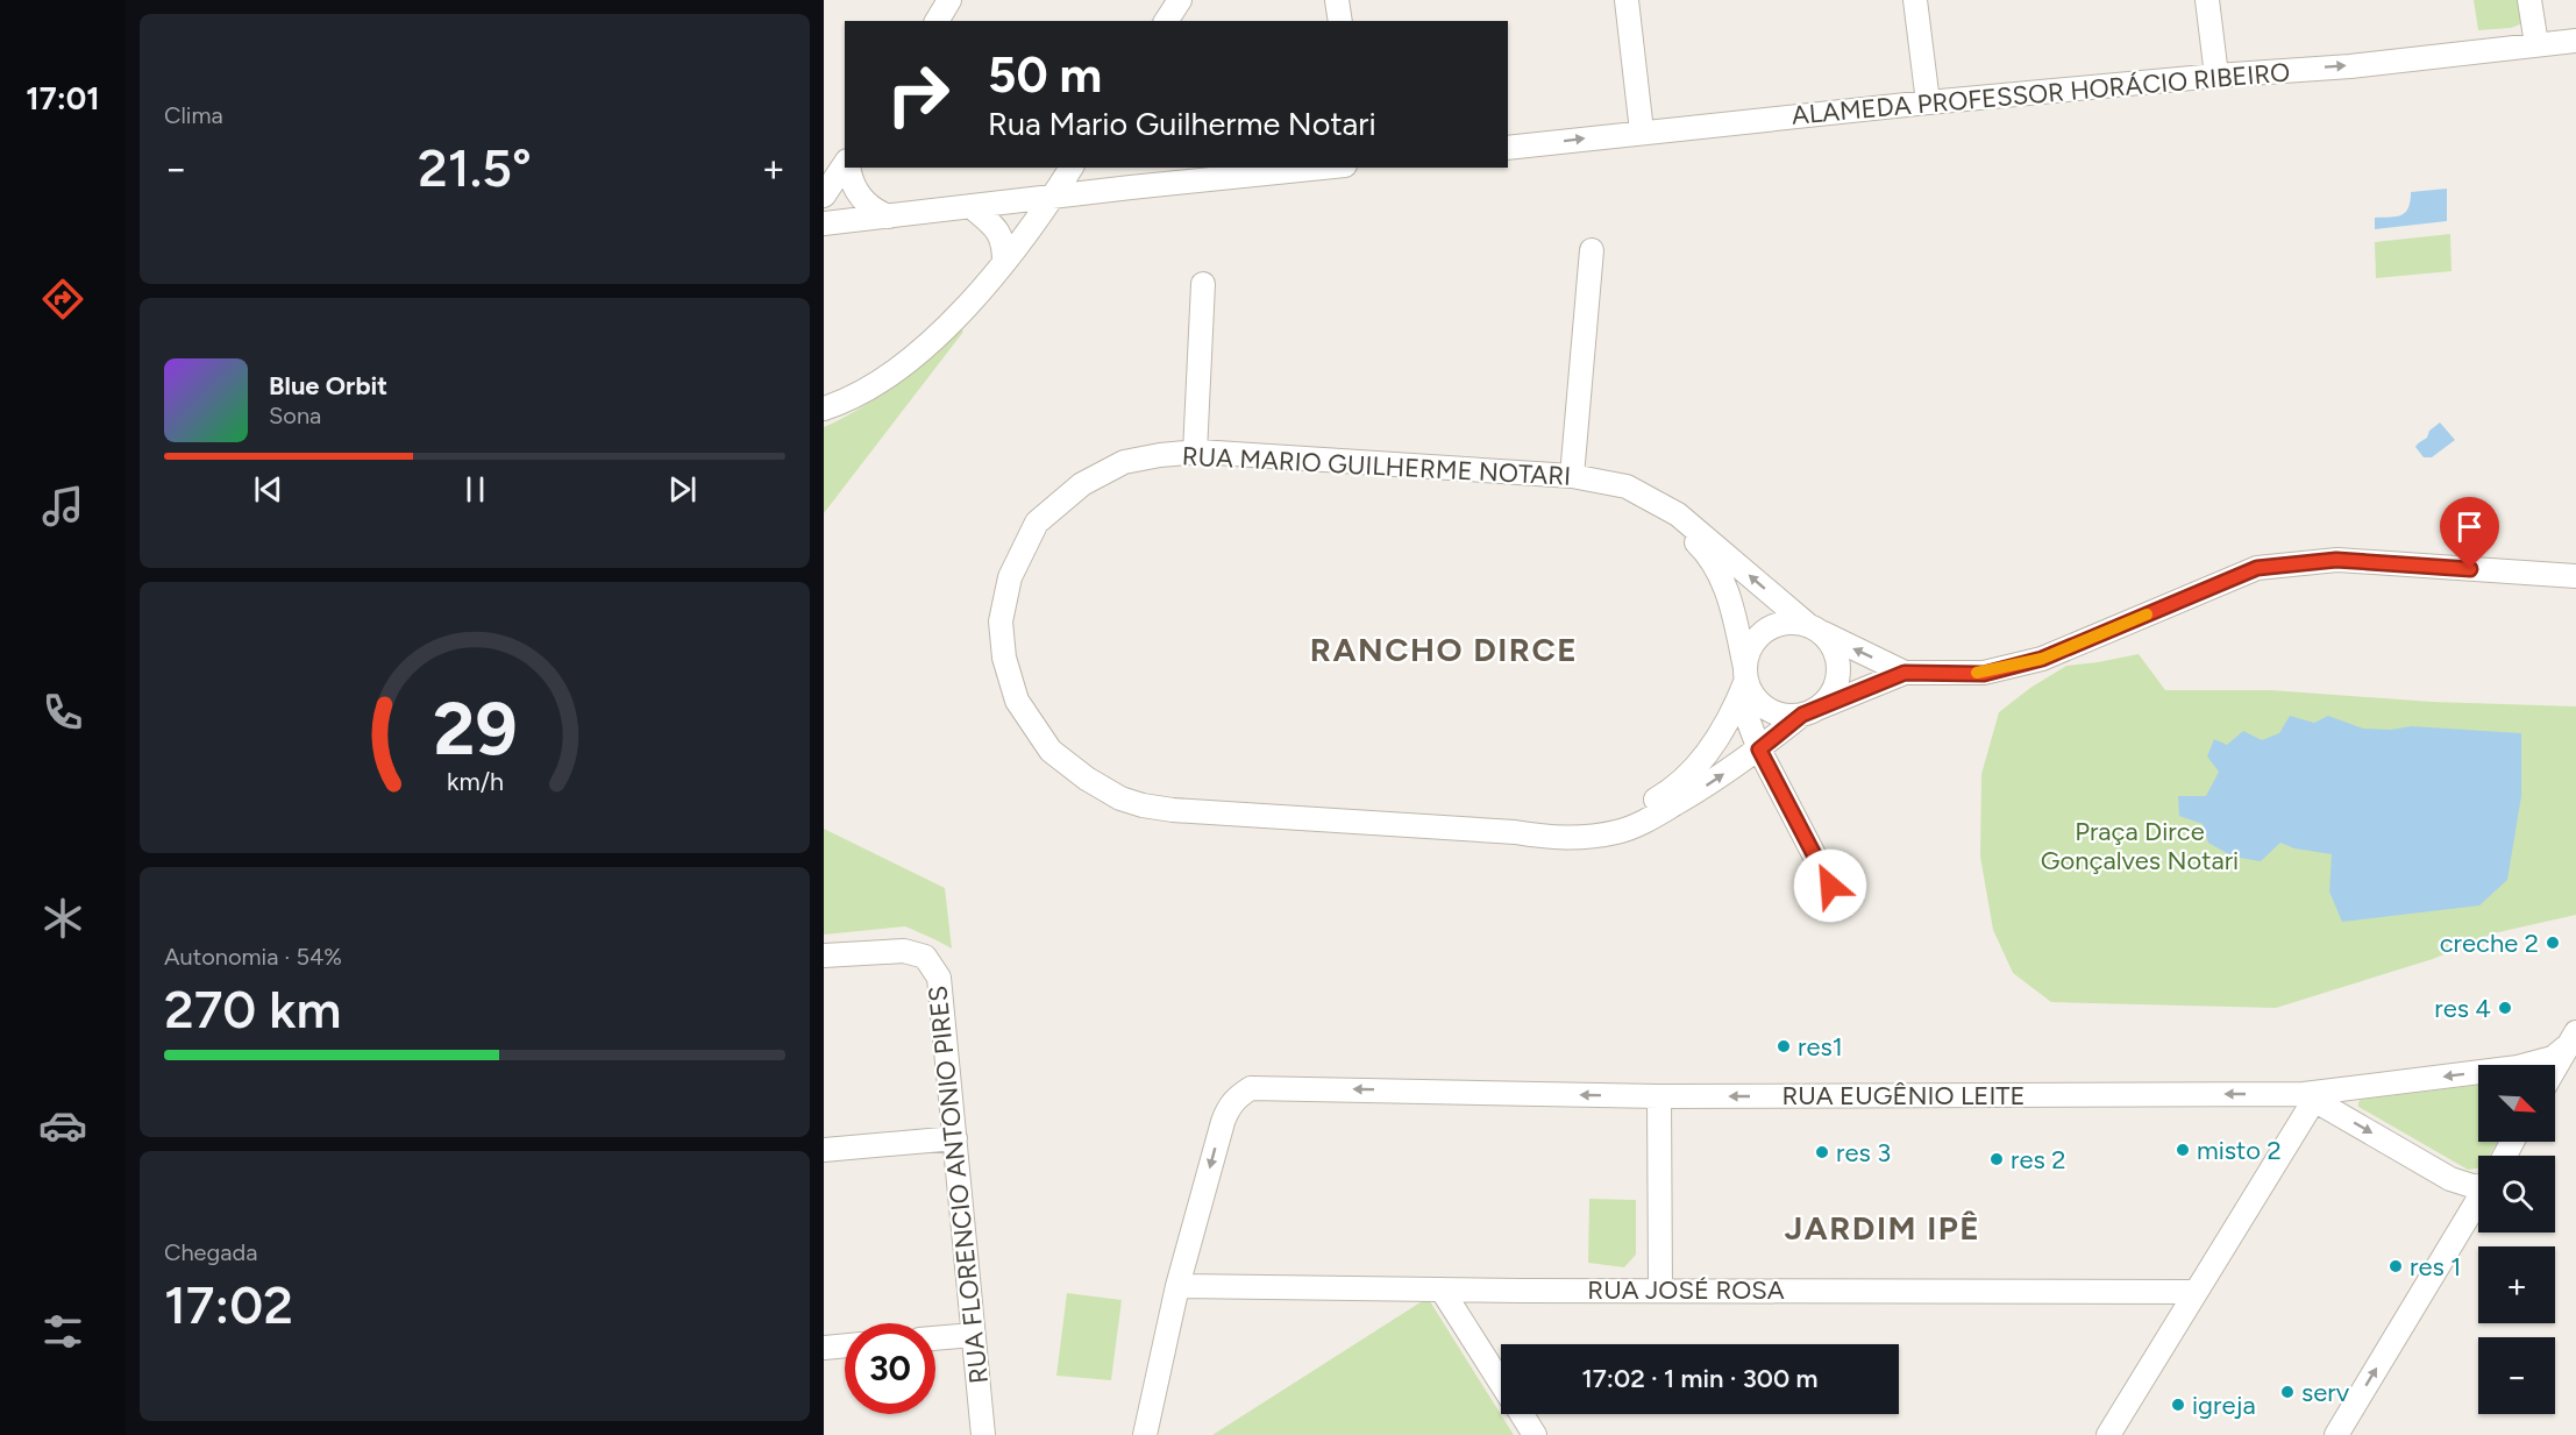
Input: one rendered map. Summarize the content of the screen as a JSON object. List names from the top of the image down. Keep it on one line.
{"streets":{"street":["ALAMEDA PROFESSOR HORÁCIO RIBEIRO","RUA MARIO GUILHERME NOTARI","RUA EUGÊNIO LEITE","RUA FLORENCIO ANTONIO PIRES","RUA JOSÉ ROSA"]},"crossings":[["RUA EUGÊNIO LEITE","RUA JOSÉ ROSA"]],"one_way":["ALAMEDA PROFESSOR HORÁCIO RIBEIRO","RUA EUGÊNIO LEITE"],"districts":["RANCHO DIRCE","JARDIM IPÊ"],"parks":["Praça Dirce Gonçalves Notari"],"places":["creche 2","res 4","res1","misto 2","res 3","res 2","res 1","serv","igreja"],"north":"bottom right","page":{"tabs":"17:01","tile":["Clima",["Autonomia · 54%","270 km"],["Chegada","17:02"]],"turn":["50 m","Rua Mario Guilherme Notari"],"heat":["−","21.5°","+"],"song":["Blue Orbit","Sona"],"map_buttons":["+","−"],"limit":"30","trip":"17:02 · 1 min · 300 m","gauge":["29","km/h"]}}
